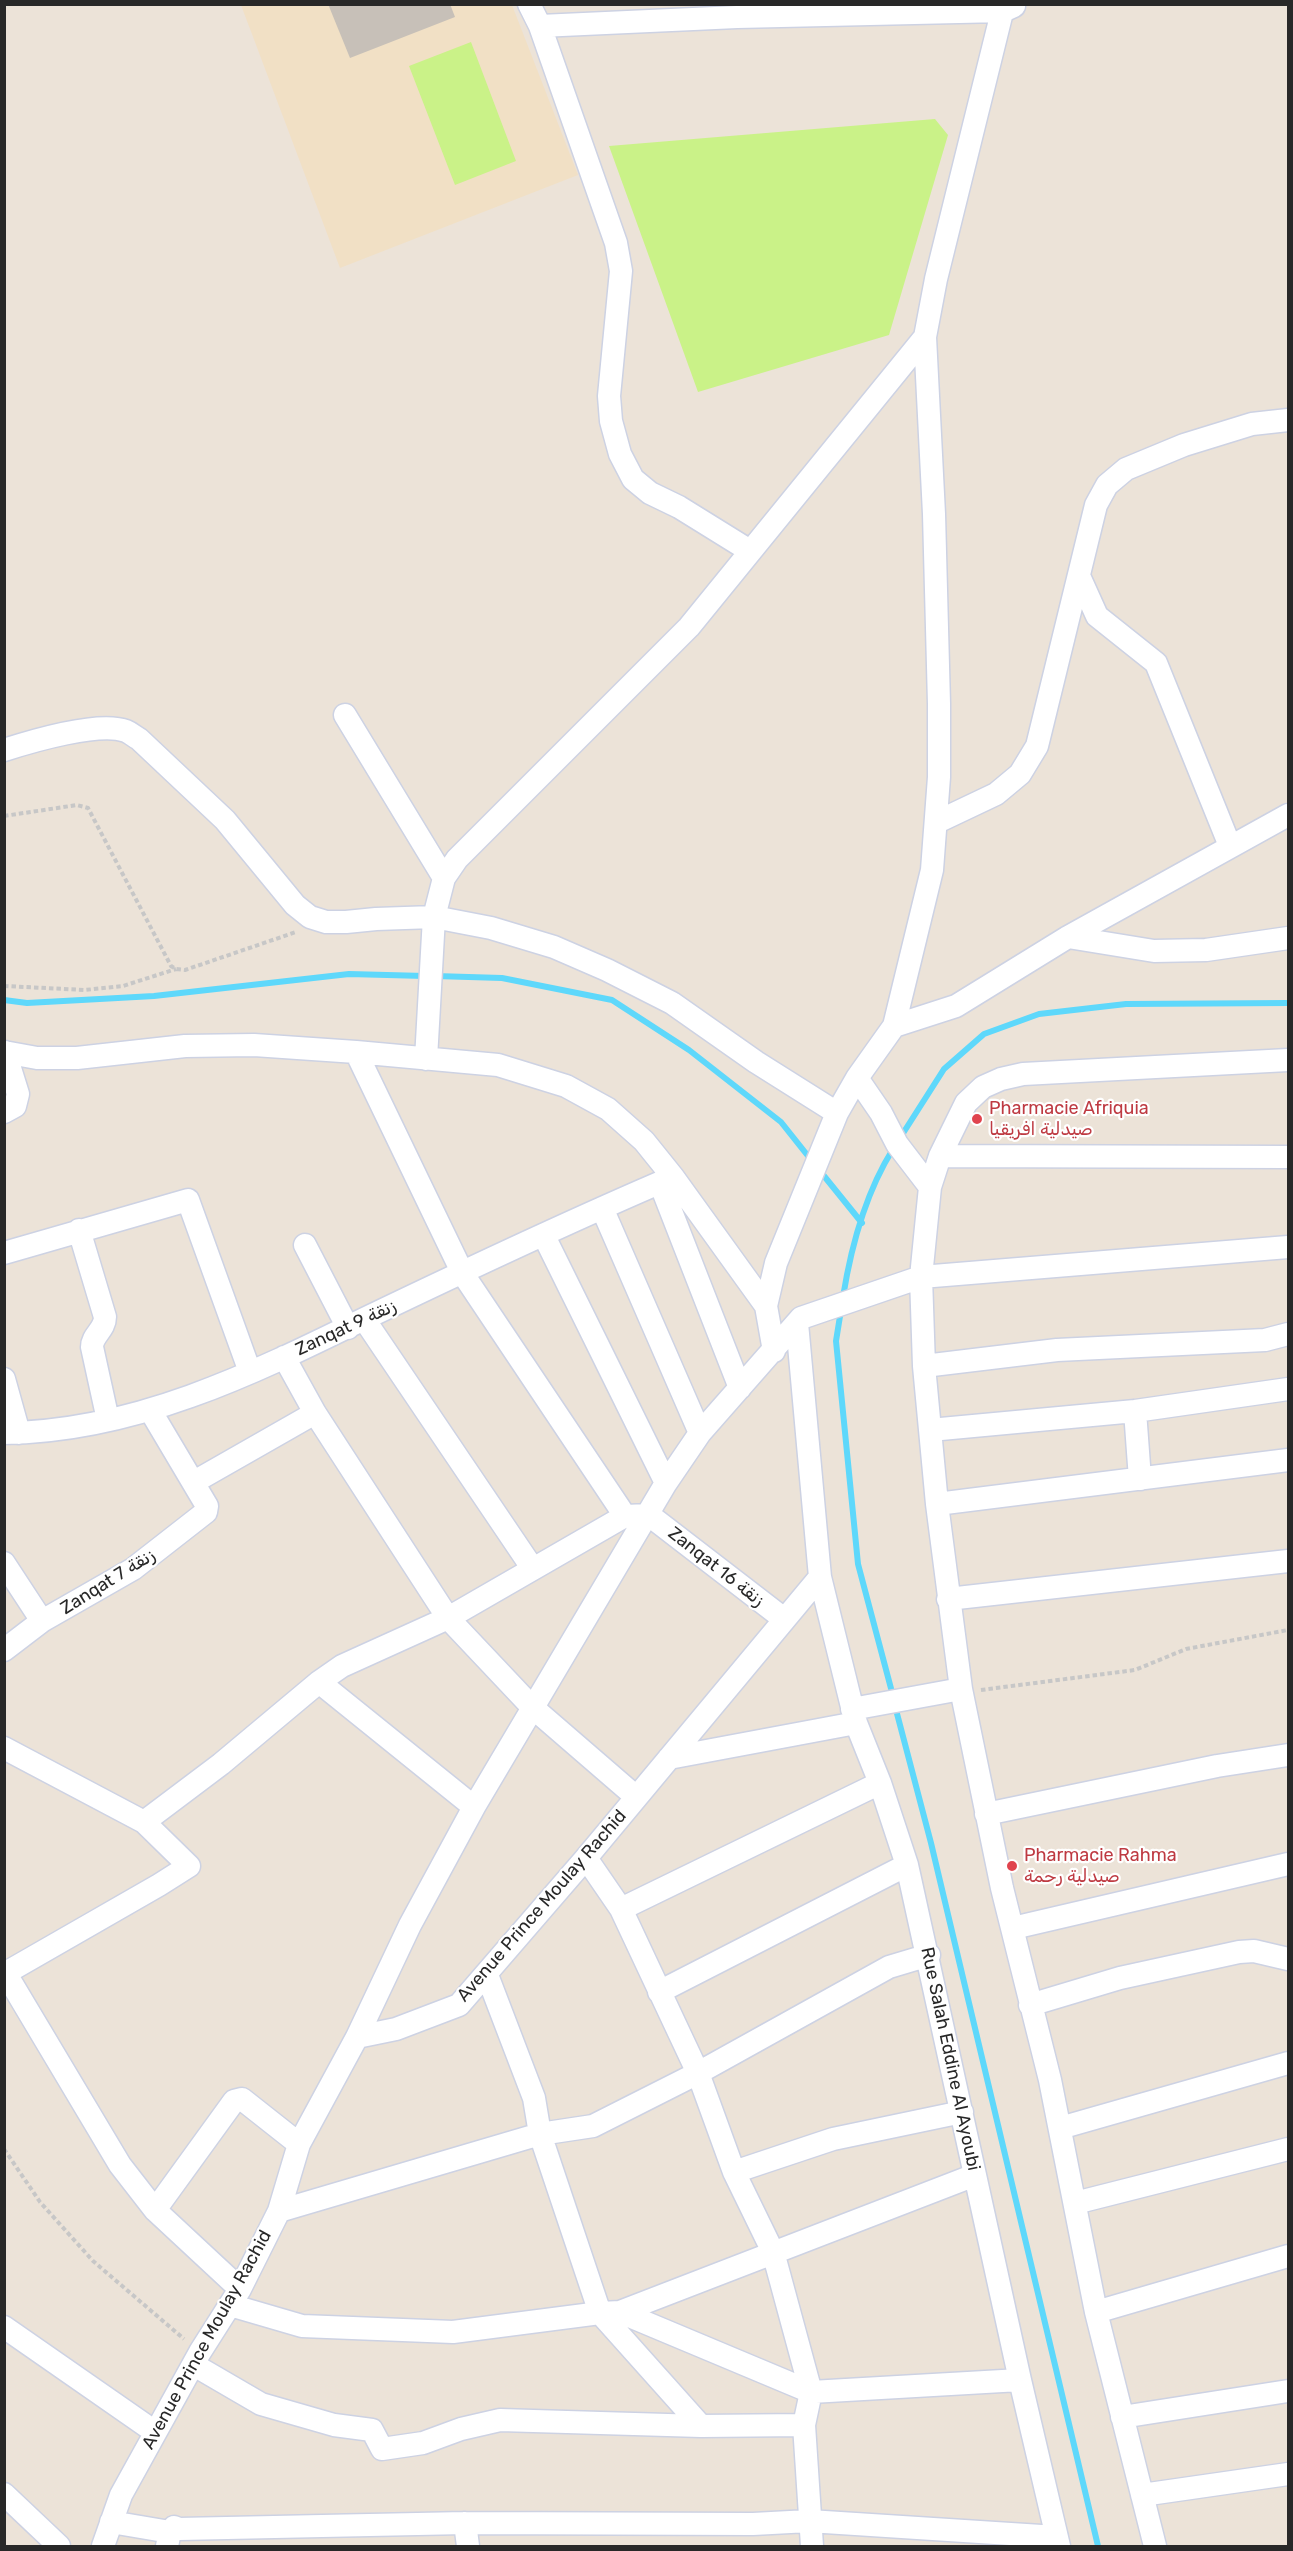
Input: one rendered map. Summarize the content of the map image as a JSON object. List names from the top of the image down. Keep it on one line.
{"streets":{"street":["Zanqat 9 زنقة","Zanqat 16 زنقة","Zanqat 7 زنقة","Avenue Prince Moulay Rachid","Rue Salah Eddine Al Ayoubi"]},"crossings":[["Zanqat 16 زنقة","Avenue Prince Moulay Rachid"],["Avenue Prince Moulay Rachid","Rue Salah Eddine Al Ayoubi"]],"places":["Pharmacie Afriquia صيدلية افريقيا","Pharmacie Rahma صيدلية رحمة"]}
